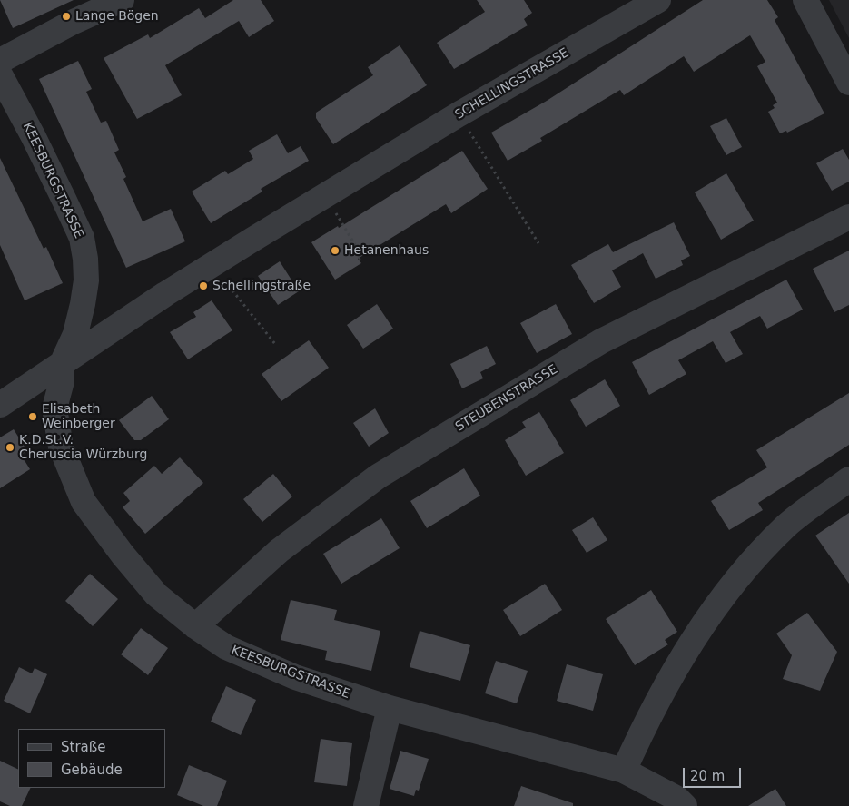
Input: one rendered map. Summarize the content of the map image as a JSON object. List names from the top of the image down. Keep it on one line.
{"streets":{"street":["SCHELLINGSTRASSE","KEESBURGSTRASSE","STEUBENSTRASSE"]},"crossings":[["SCHELLINGSTRASSE","KEESBURGSTRASSE"],["KEESBURGSTRASSE","STEUBENSTRASSE"]],"places":["Lange Bögen","Hetanenhaus","Schellingstraße","Elisabeth Weinberger","K.D.St.V. Cheruscia Würzburg"],"legend":["Straße","Gebäude"],"scale_bar":"20 m"}
